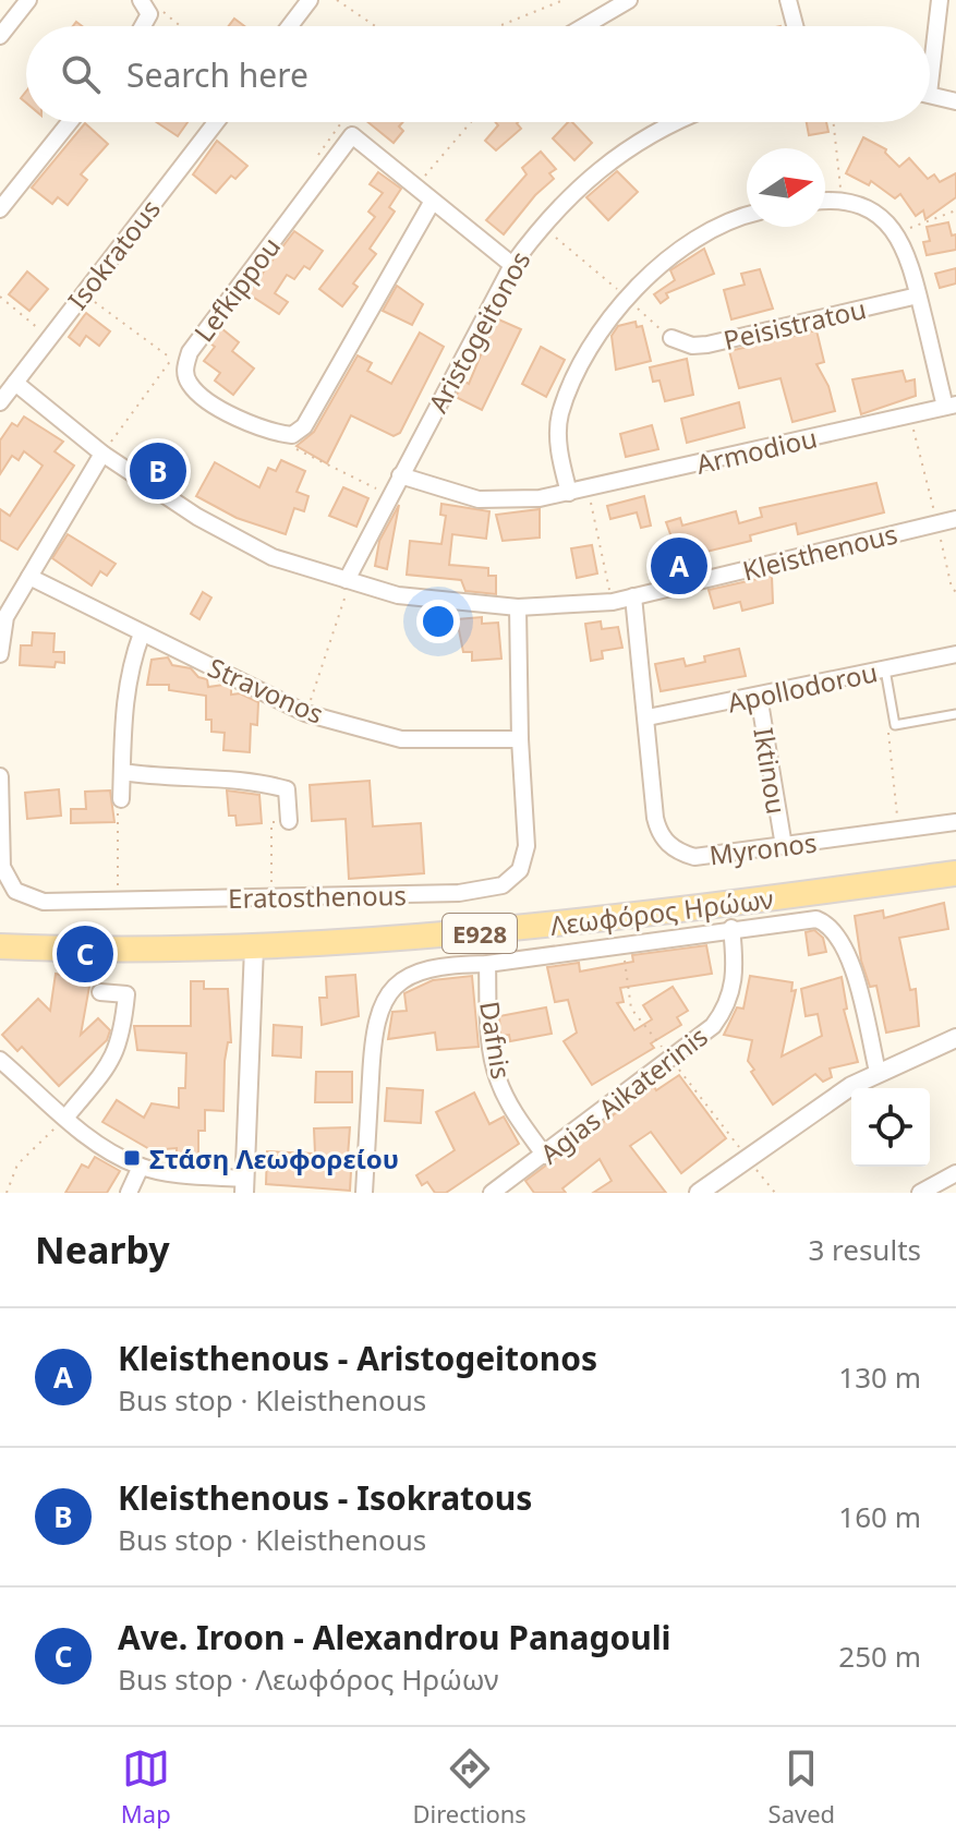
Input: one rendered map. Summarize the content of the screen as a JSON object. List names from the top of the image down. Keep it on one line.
{"streets":{"main road":["Λεωφόρος Ηρώων","E928"],"street":["Isokratous","Lefkippou","Peisistratou","Aristogeitonos","Armodiou","Kleisthenous","Apollodorou","Stravonos","Iktinou","Myronos","Eratosthenous","Dafnis","Agias Aikaterinis"]},"crossings":[["Isokratous","Kleisthenous"],["Peisistratou","Armodiou"],["Aristogeitonos","Armodiou"],["Aristogeitonos","Kleisthenous"],["Kleisthenous","Myronos"],["Kleisthenous","Eratosthenous"],["Apollodorou","Iktinou"],["Apollodorou","Myronos"],["Stravonos","Eratosthenous"],["Iktinou","Myronos"],["Dafnis","Agias Aikaterinis"]],"places":{"transit":["Στάση Λεωφορείου"]},"north":"right","page":{"search":"Search here","pins":["B","A","C"],"heading":["Nearby","3 results"],"list":[{"mark":"A","name":"Kleisthenous - Aristogeitonos","note":"Bus stop · Kleisthenous","value":"130 m"},{"mark":"B","name":"Kleisthenous - Isokratous","note":"Bus stop · Kleisthenous","value":"160 m"},{"mark":"C","name":"Ave. Iroon - Alexandrou Panagouli","note":"Bus stop · Λεωφόρος Ηρώων","value":"250 m"}],"nav":["Map","Directions","Saved"]}}
